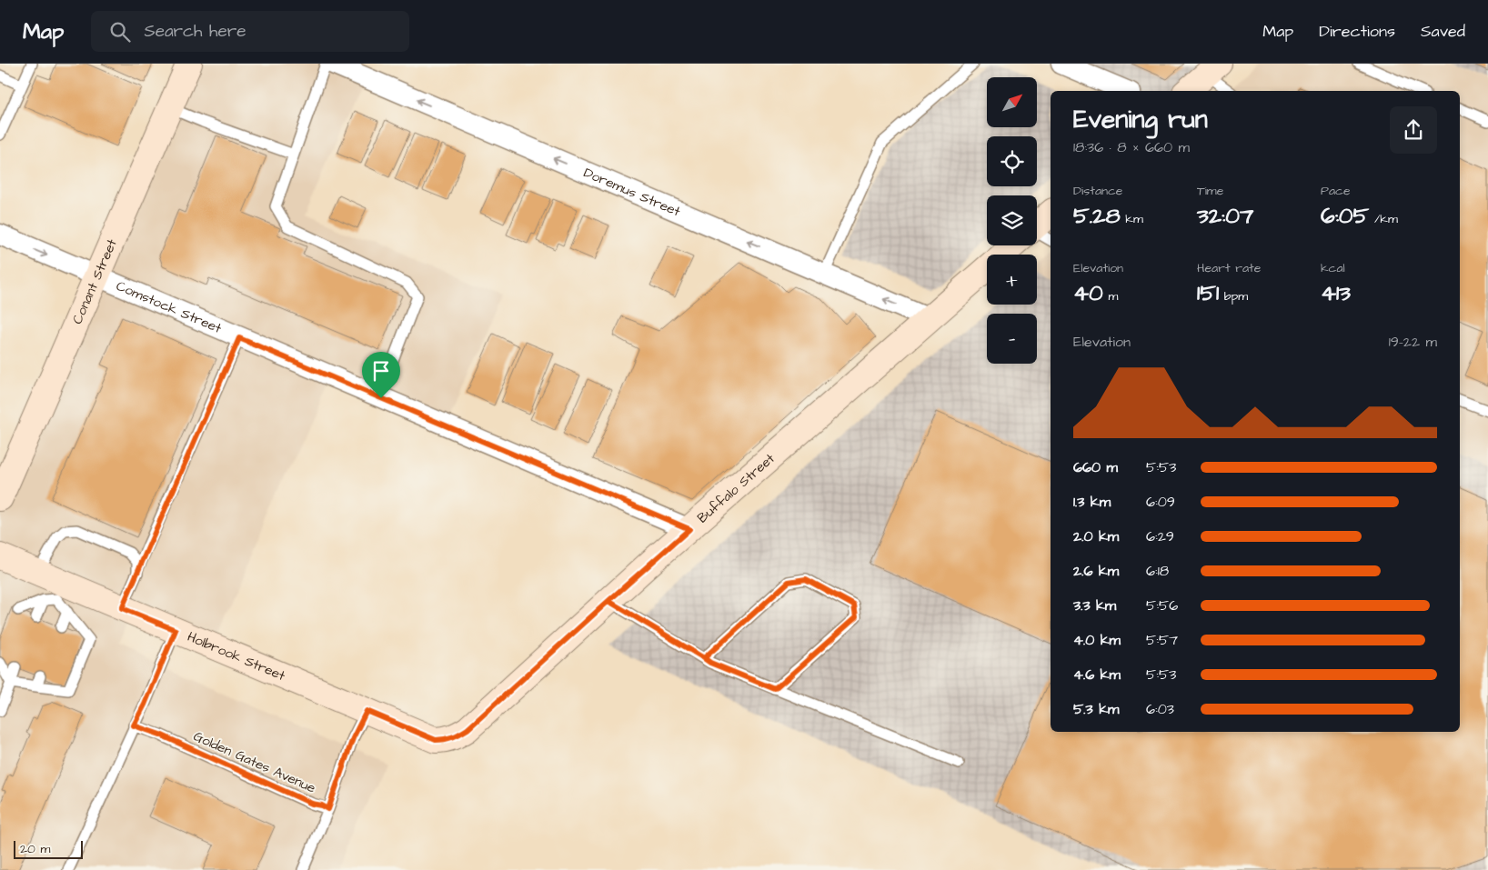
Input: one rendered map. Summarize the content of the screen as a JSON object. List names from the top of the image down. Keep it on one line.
{"streets":{"street":["Doremus Street","Conant Street","Comstock Street","Buffalo Street","Holbrook Street"],"lane":["Golden Gates Avenue"]},"crossings":[["Doremus Street","Buffalo Street"],["Conant Street","Comstock Street"],["Comstock Street","Buffalo Street"],["Buffalo Street","Holbrook Street"]],"one_way":["Doremus Street"],"scale_bar":"20 m","north":"top right","page":{"header":"Map","search":"Search here","nav":["Map","Directions","Saved"],"map_buttons":["+","−"],"heading":["Evening run","18:36 · 8 × 660 m"],"stats":[["Distance","5.28 km"],["Time","32:07"],["Pace","6:05 /km"],["Elevation","40 m"],["Heart rate","151 bpm"],["kcal","413"]],"chart":["Elevation","19–22 m"],"list":[{"name":"660 m","note":"5:53"},{"name":"1.3 km","note":"6:09"},{"name":"2.0 km","note":"6:29"},{"name":"2.6 km","note":"6:18"},{"name":"3.3 km","note":"5:56"},{"name":"4.0 km","note":"5:57"},{"name":"4.6 km","note":"5:53"},{"name":"5.3 km","note":"6:03"}],"scale":"20 m"}}
